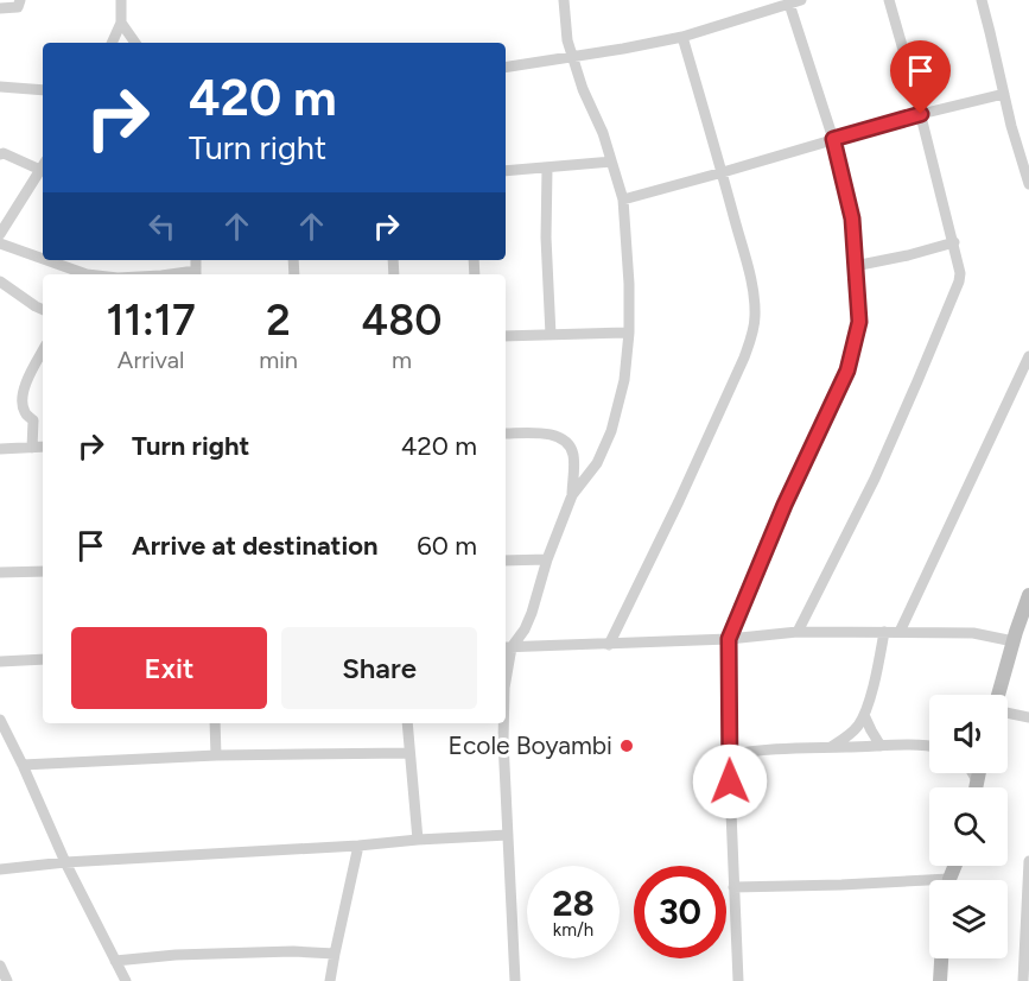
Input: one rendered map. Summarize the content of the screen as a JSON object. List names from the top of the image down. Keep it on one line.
{"places":["Ecole Boyambi"],"page":{"turn":["420 m","Turn right"],"eta":["11:17","Arrival","2","min","480","m"],"list":[{"name":"Turn right","value":"420 m"},{"name":"Arrive at destination","value":"60 m"}],"buttons":["Exit","Share"],"speed":"28 km/h","limit":"30"}}
